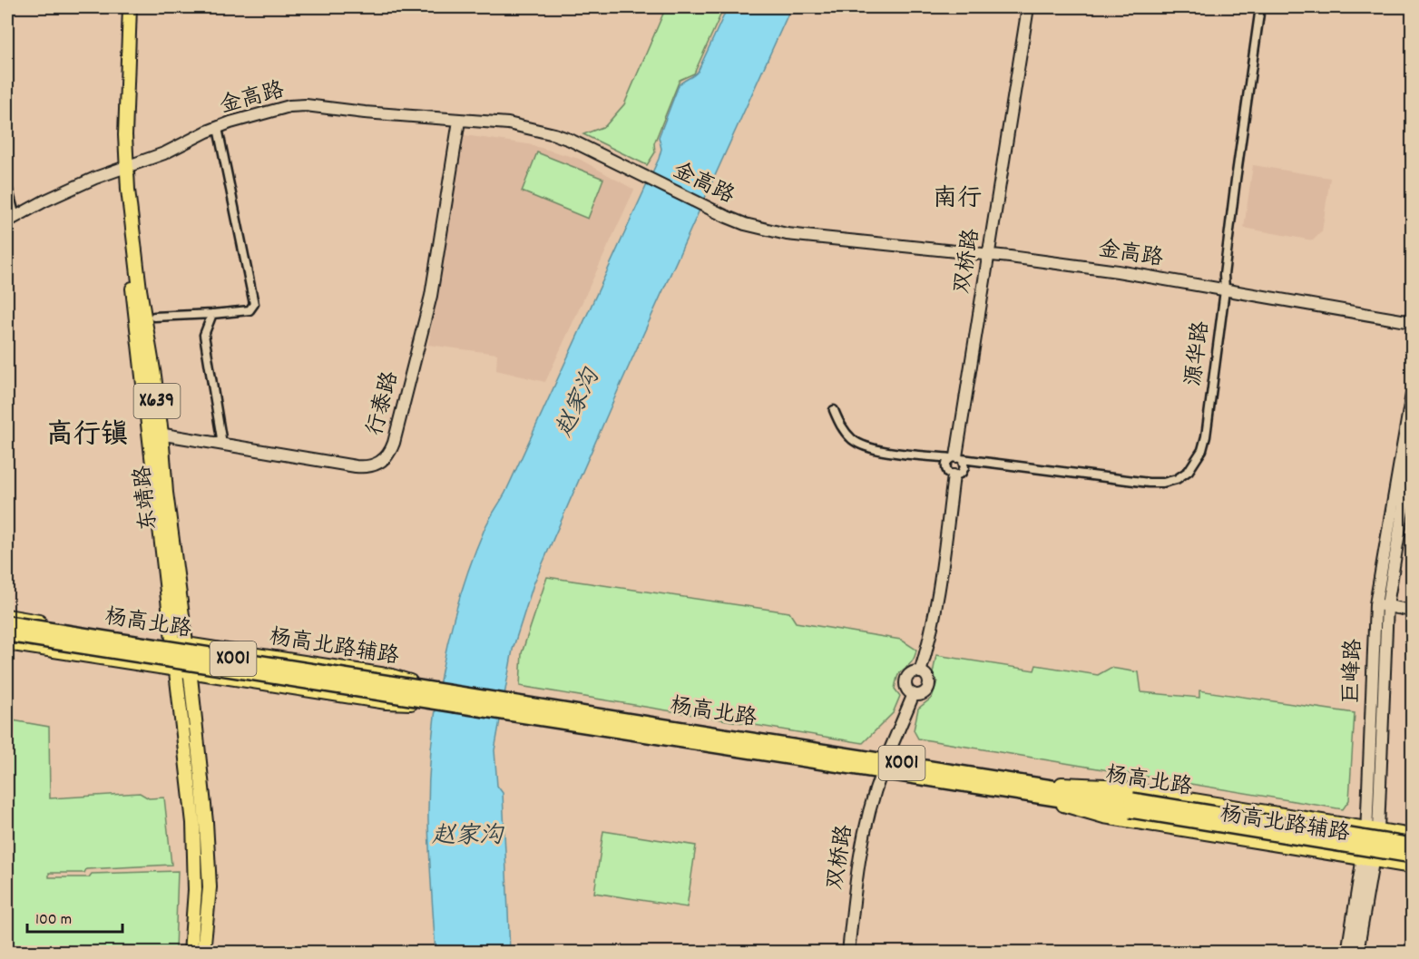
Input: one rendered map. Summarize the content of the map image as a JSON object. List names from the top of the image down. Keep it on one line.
{"streets":{"highway":["杨高北路","X001"],"main road":["金高路","双桥路","X639","行泰路","东靖路","杨高北路辅路","巨峰路"],"street":["源华路"]},"crossings":[["金高路","双桥路"],["金高路","源华路"],["金高路","行泰路"],["金高路","东靖路"],["双桥路","源华路"],["双桥路","杨高北路"],["行泰路","东靖路"],["东靖路","杨高北路辅路"],["杨高北路","杨高北路辅路"],["杨高北路辅路","巨峰路"]],"districts":["南行","高行镇"],"water":["赵家沟"],"scale_bar":"100 m"}
